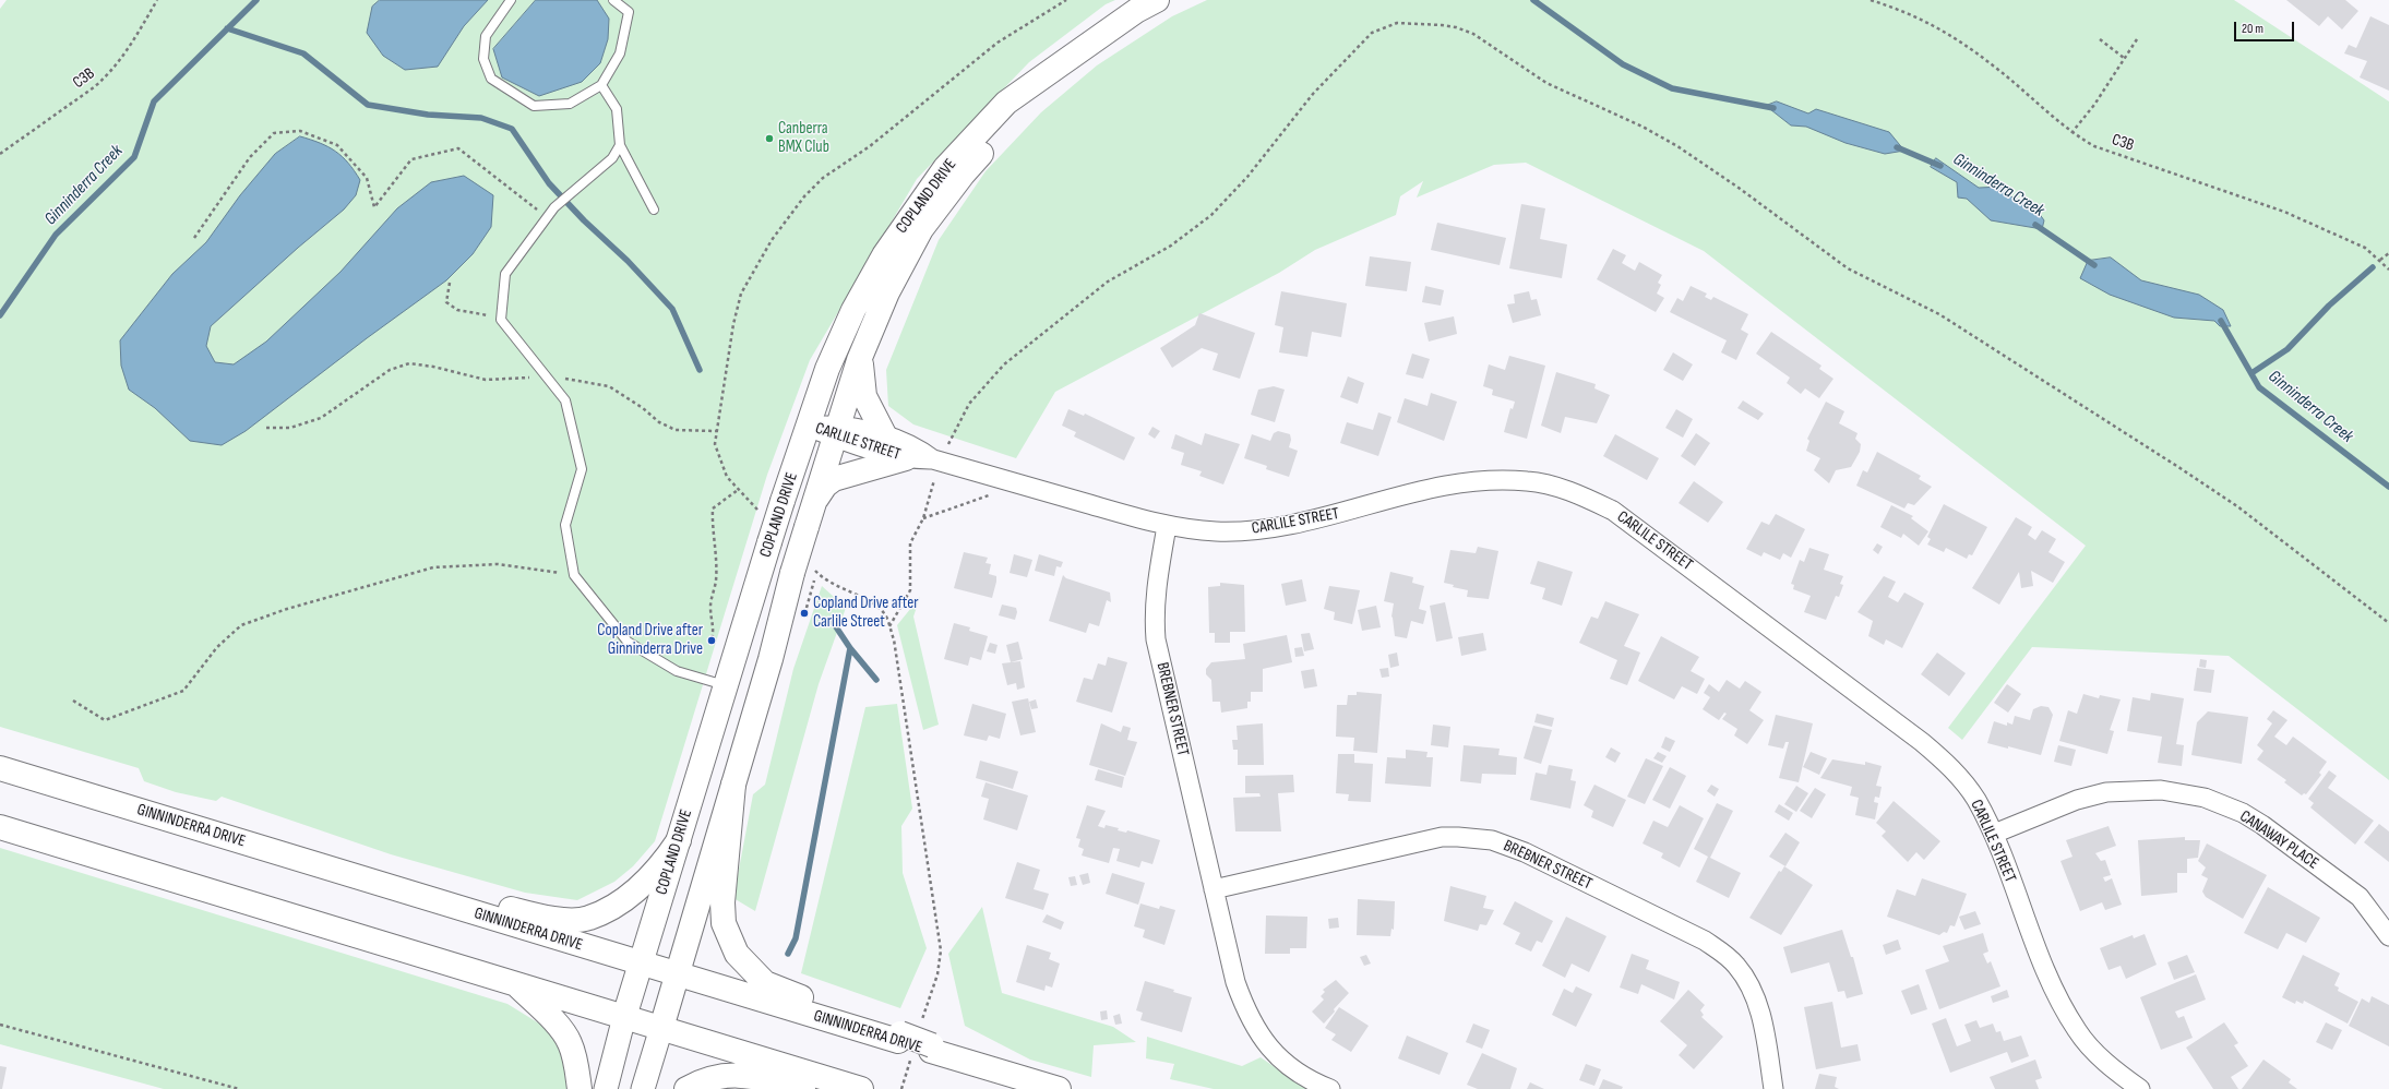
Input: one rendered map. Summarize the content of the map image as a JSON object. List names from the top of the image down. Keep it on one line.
{"streets":{"main road":["COPLAND DRIVE","GINNINDERRA DRIVE"],"street":["CARLILE STREET","BREBNER STREET","CANAWAY PLACE"],"path":["C3B"]},"crossings":[["COPLAND DRIVE","CARLILE STREET"],["COPLAND DRIVE","GINNINDERRA DRIVE"],["CARLILE STREET","BREBNER STREET"],["CARLILE STREET","CANAWAY PLACE"]],"water":["Ginninderra Creek"],"places":["Canberra BMX Club","Copland Drive after Carlile Street","Copland Drive after Ginninderra Drive"],"scale_bar":"20 m"}
